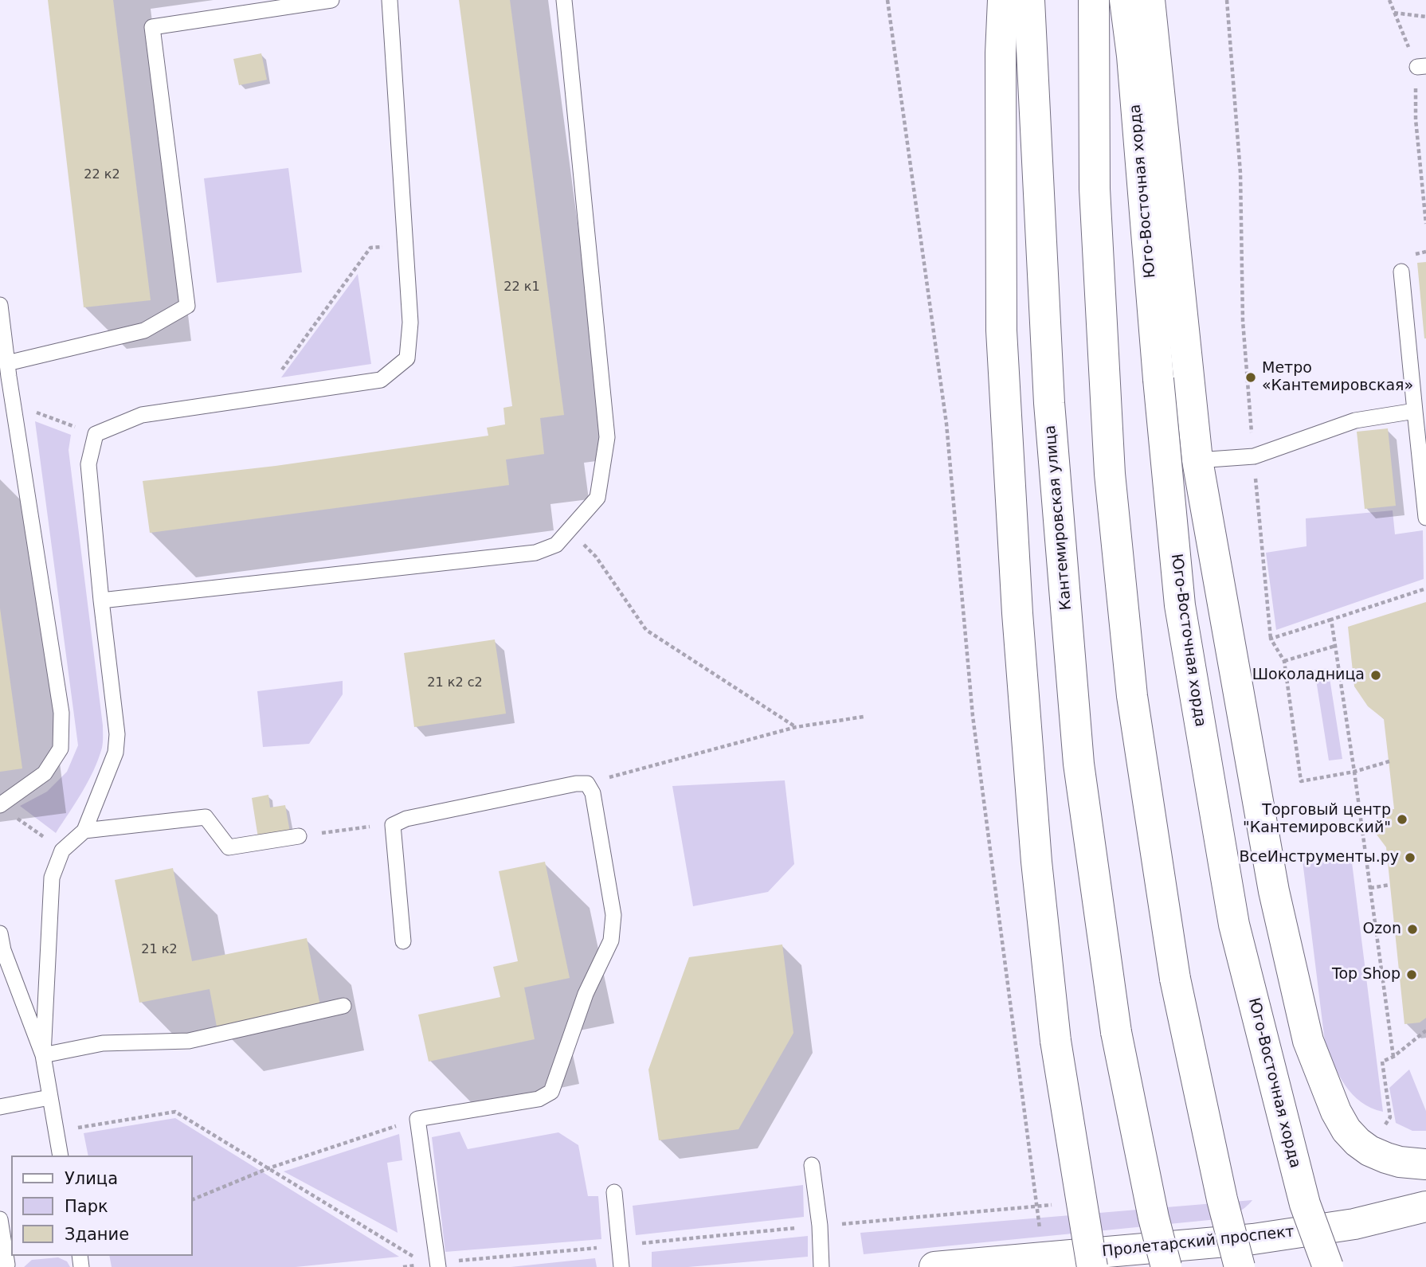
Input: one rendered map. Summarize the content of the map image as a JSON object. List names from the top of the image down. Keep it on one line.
{"streets":{"main road":["Юго-Восточная хорда","Кантемировская улица","Пролетарский проспект"]},"places":["Метро «Кантемировская»","Шоколадница","Торговый центр \"Кантемировский\"","ВсеИнструменты.ру","Ozon","Top Shop"],"house_numbers":["22 к2","22 к1","21 к2 с2","21 к2"],"legend":["Улица","Парк","Здание"]}
